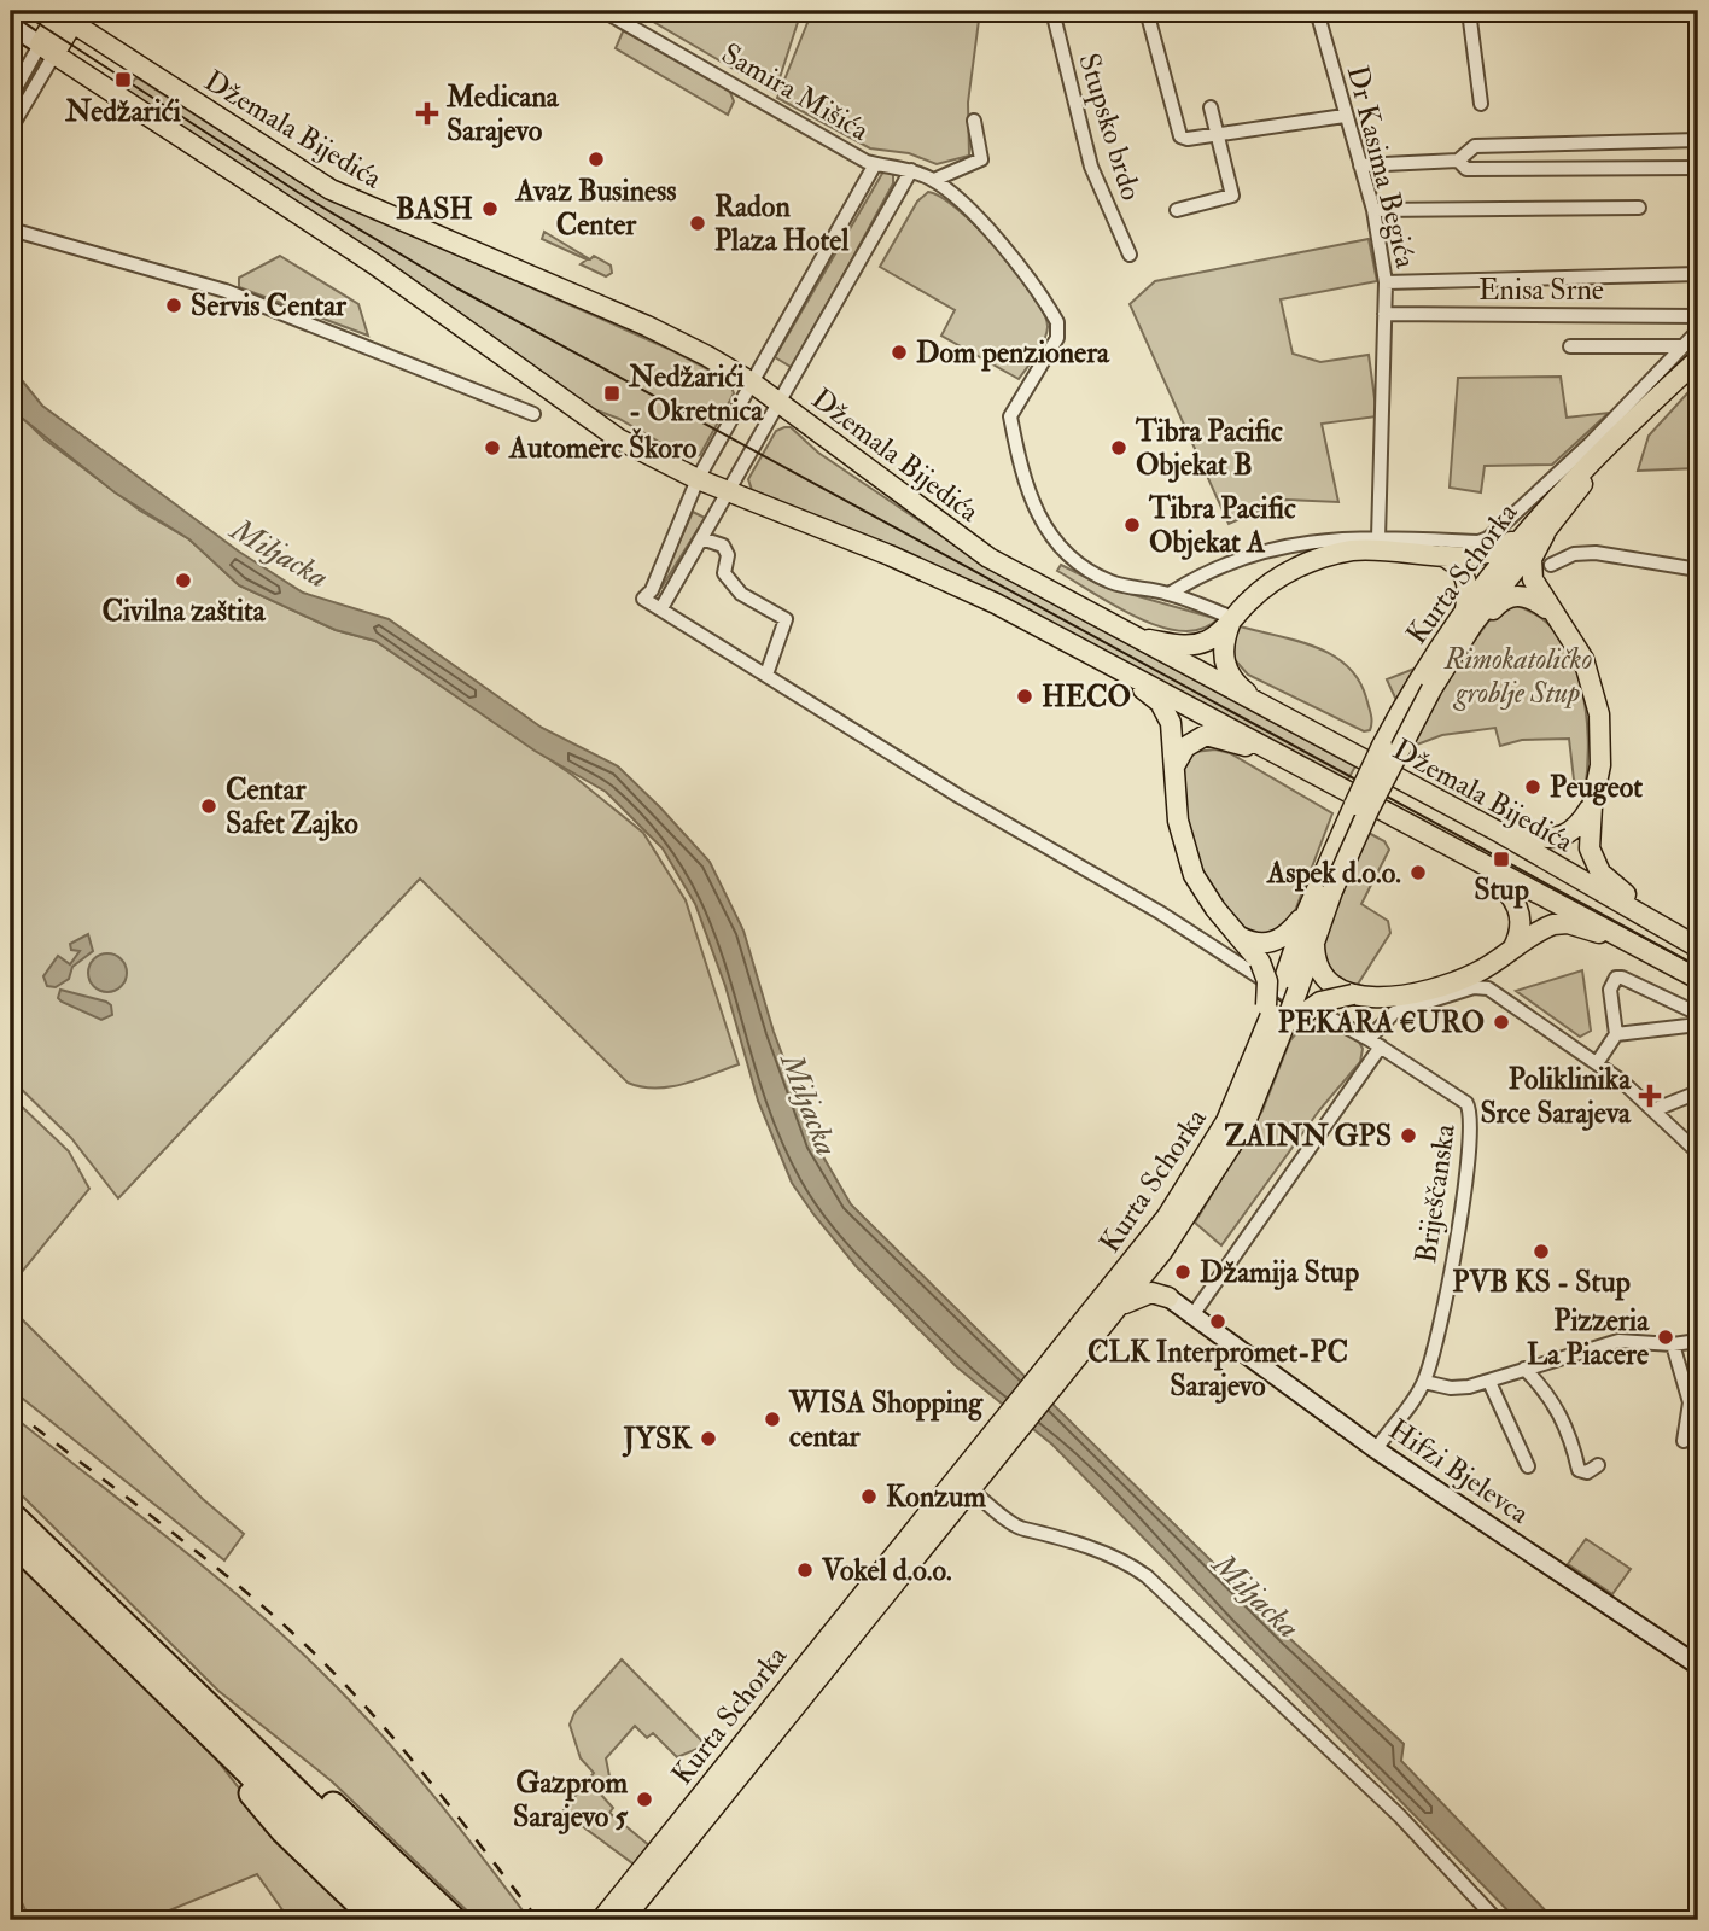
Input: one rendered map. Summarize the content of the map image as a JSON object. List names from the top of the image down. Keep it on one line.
{"streets":{"main road":["Džemala Bijedića","Kurta Schorka","Hifzi Bjelevca"],"street":["Samira Mišića","Stupsko brdo","Dr Kasima Begića","Enisa Srne","Briješčanska"]},"crossings":[["Dr Kasima Begića","Enisa Srne"],["Enisa Srne","Kurta Schorka"]],"water":["Miljacka"],"parks":["Rimokatoličko groblje Stup"],"places":{"transit":["Nedžarići","Nedžarići - Okretnica","Stup"],"health":["Medicana Sarajevo","Poliklinika Srce Sarajeva"],"other":["Avaz Business Center","BASH","Radon Plaza Hotel","Servis Centar","Dom penzionera","Automerc Škoro","Tibra Pacific Objekat B","Tibra Pacific Objekat A","Civilna zaštita","HECO","Peugeot","Centar Safet Zajko","Aspek d.o.o.","PEKARA €URO","ZAINN GPS","PVB KS - Stup","Džamija Stup","CLK Interpromet-PC Sarajevo","Pizzeria La Piacere","WISA Shopping centar","JYSK","Konzum","Vokel d.o.o.","Gazprom Sarajevo 5"]}}
